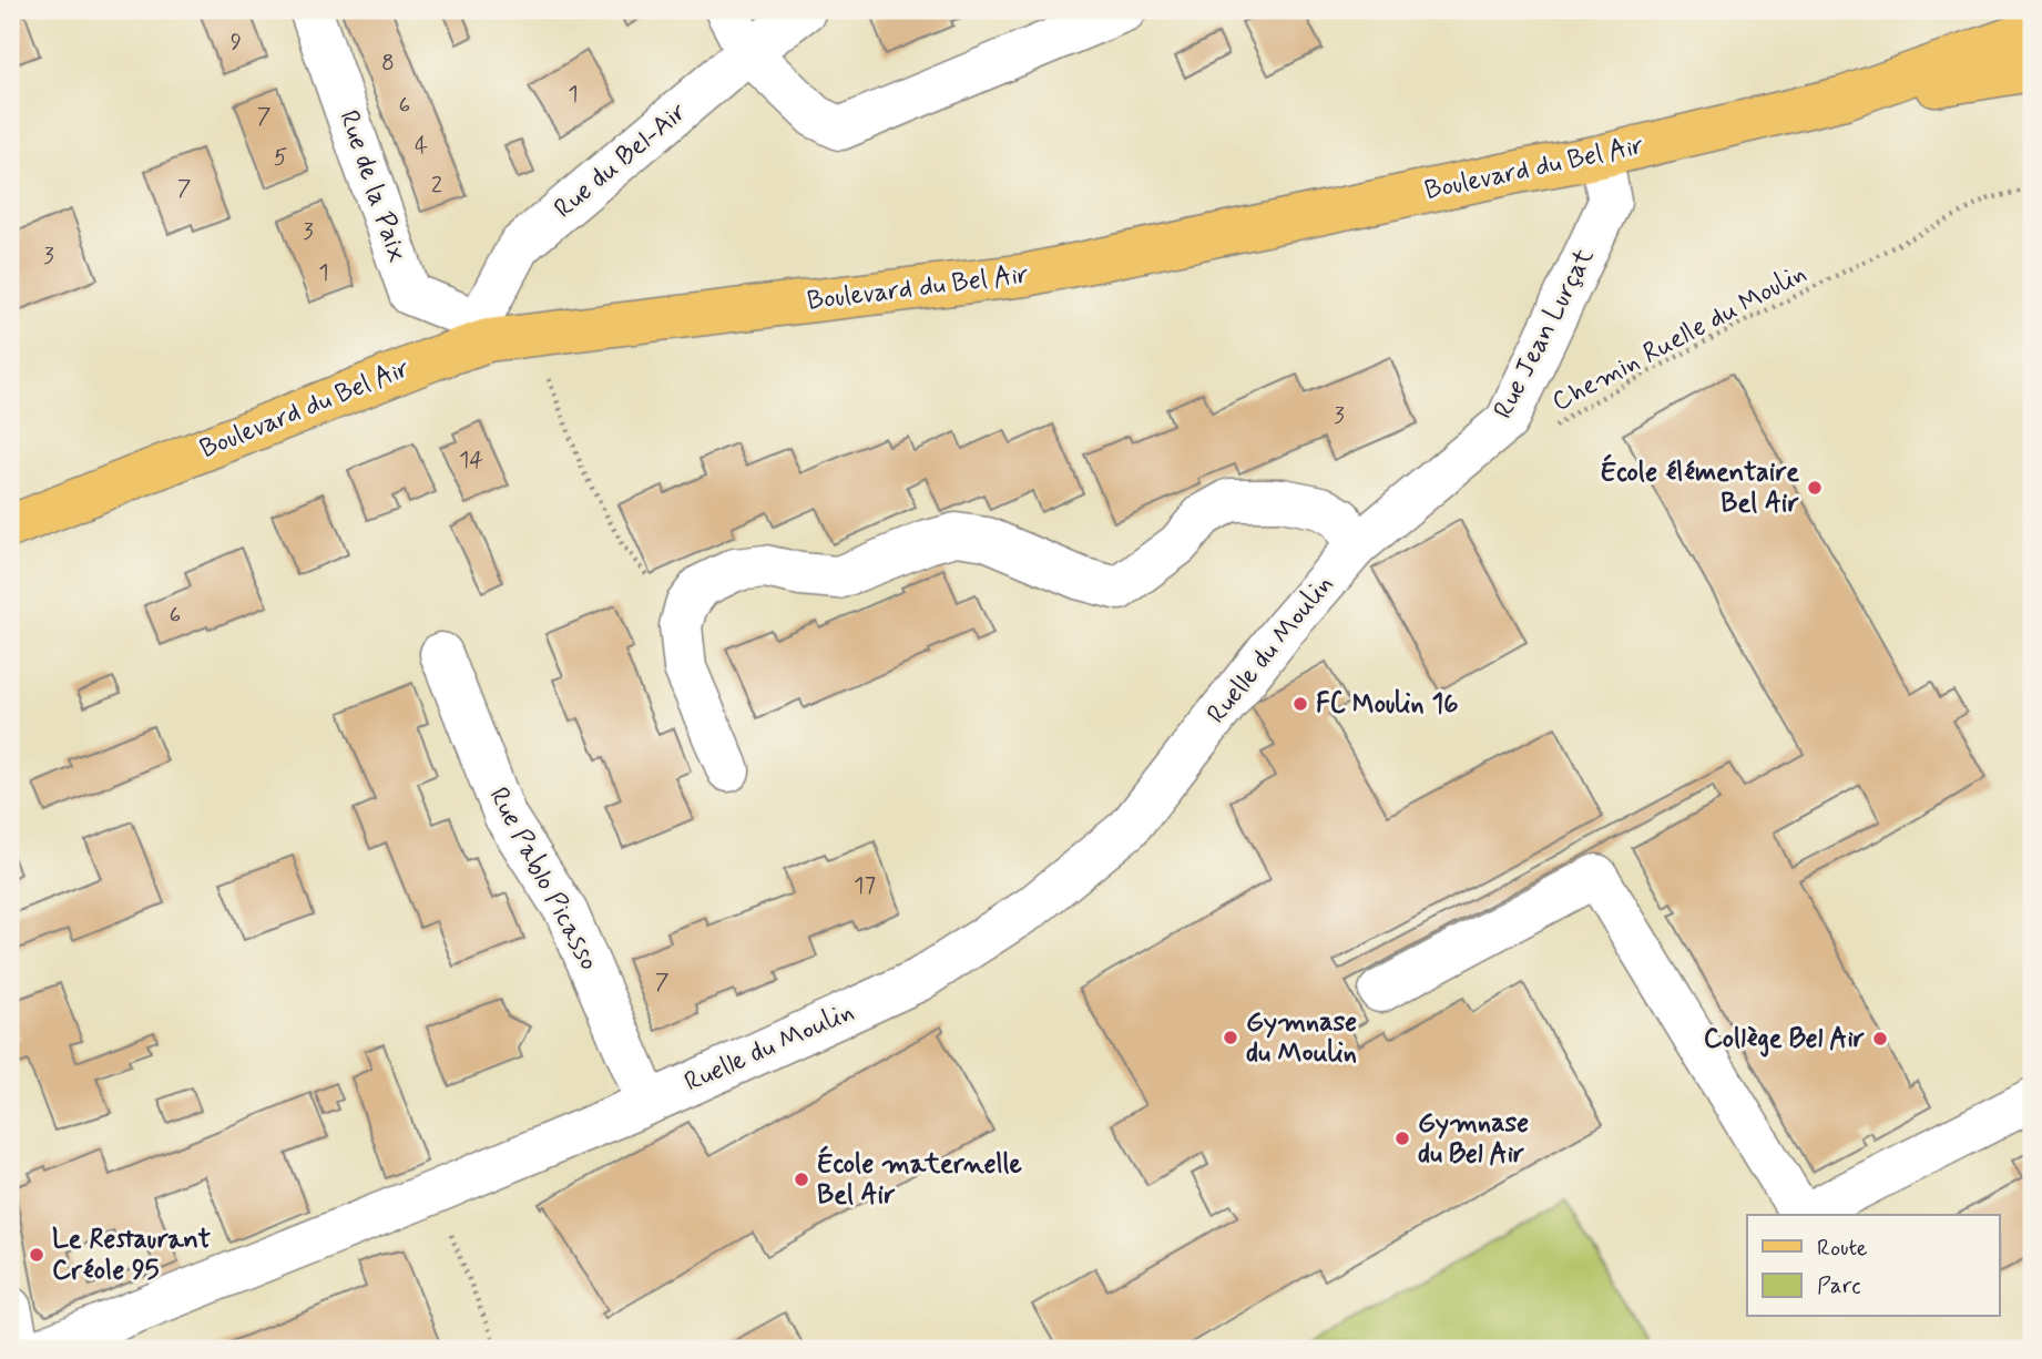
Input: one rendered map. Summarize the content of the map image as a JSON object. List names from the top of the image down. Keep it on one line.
{"streets":{"main road":["Boulevard du Bel Air"],"street":["Rue du Bel-Air","Rue de la Paix","Rue Jean Lurçat","Ruelle du Moulin","Rue Pablo Picasso"],"path":["Chemin Ruelle du Moulin"]},"crossings":[["Rue du Bel-Air","Boulevard du Bel Air"],["Rue du Bel-Air","Rue de la Paix"],["Boulevard du Bel Air","Rue de la Paix"],["Boulevard du Bel Air","Rue Jean Lurçat"],["Rue Jean Lurçat","Ruelle du Moulin"],["Ruelle du Moulin","Rue Pablo Picasso"]],"places":["École élémentaire Bel Air","FC Moulin 16","Gymnase du Moulin","Collège Bel Air","Gymnase du Bel Air","École maternelle Bel Air","Le Restaurant Créole 95"],"house_numbers":["9","8","1","6","7","4","5","2","7","3","3","1","3","14","6","17","7"],"legend":["Route","Parc"]}
